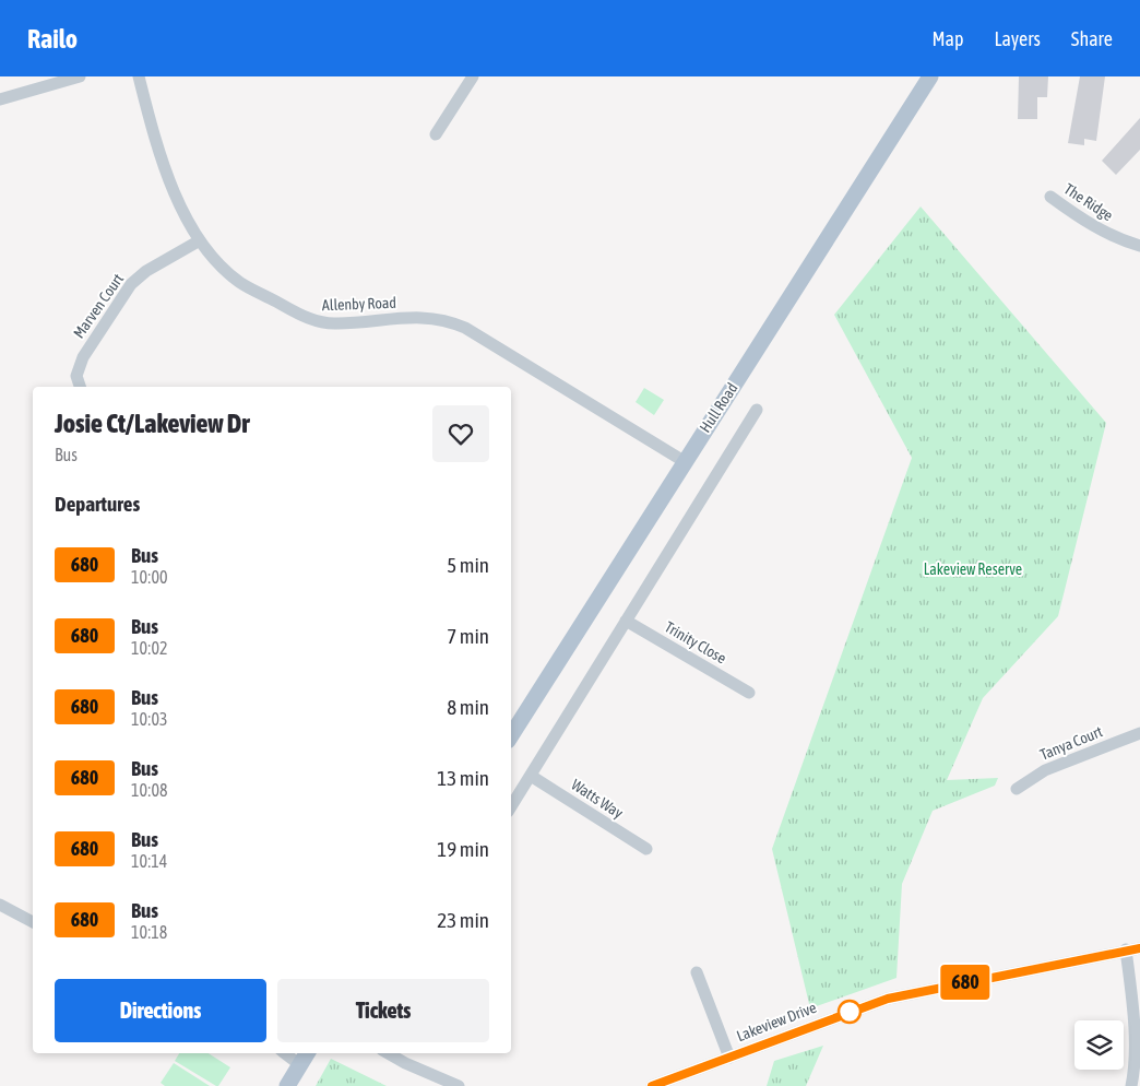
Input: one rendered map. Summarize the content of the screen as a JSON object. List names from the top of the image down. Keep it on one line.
{"streets":{"main road":["Hull Road"],"street":["The Ridge","Allenby Road","Marven Court","Trinity Close","Tanya Court","Watts Way","Lakeview Drive"]},"crossings":[["Allenby Road","Marven Court"],["Allenby Road","Hull Road"]],"parks":["Lakeview Reserve"],"lines":["bus line 680"],"page":{"header":"Railo","nav":["Map","Layers","Share"],"on_map":"680","heading":[["Josie Ct/Lakeview Dr","Bus"],"Departures"],"list":[{"mark":"680","name":"Bus","note":"10:00","value":"5 min"},{"mark":"680","name":"Bus","note":"10:02","value":"7 min"},{"mark":"680","name":"Bus","note":"10:03","value":"8 min"},{"mark":"680","name":"Bus","note":"10:08","value":"13 min"},{"mark":"680","name":"Bus","note":"10:14","value":"19 min"},{"mark":"680","name":"Bus","note":"10:18","value":"23 min"}],"buttons":["Directions","Tickets"]}}
